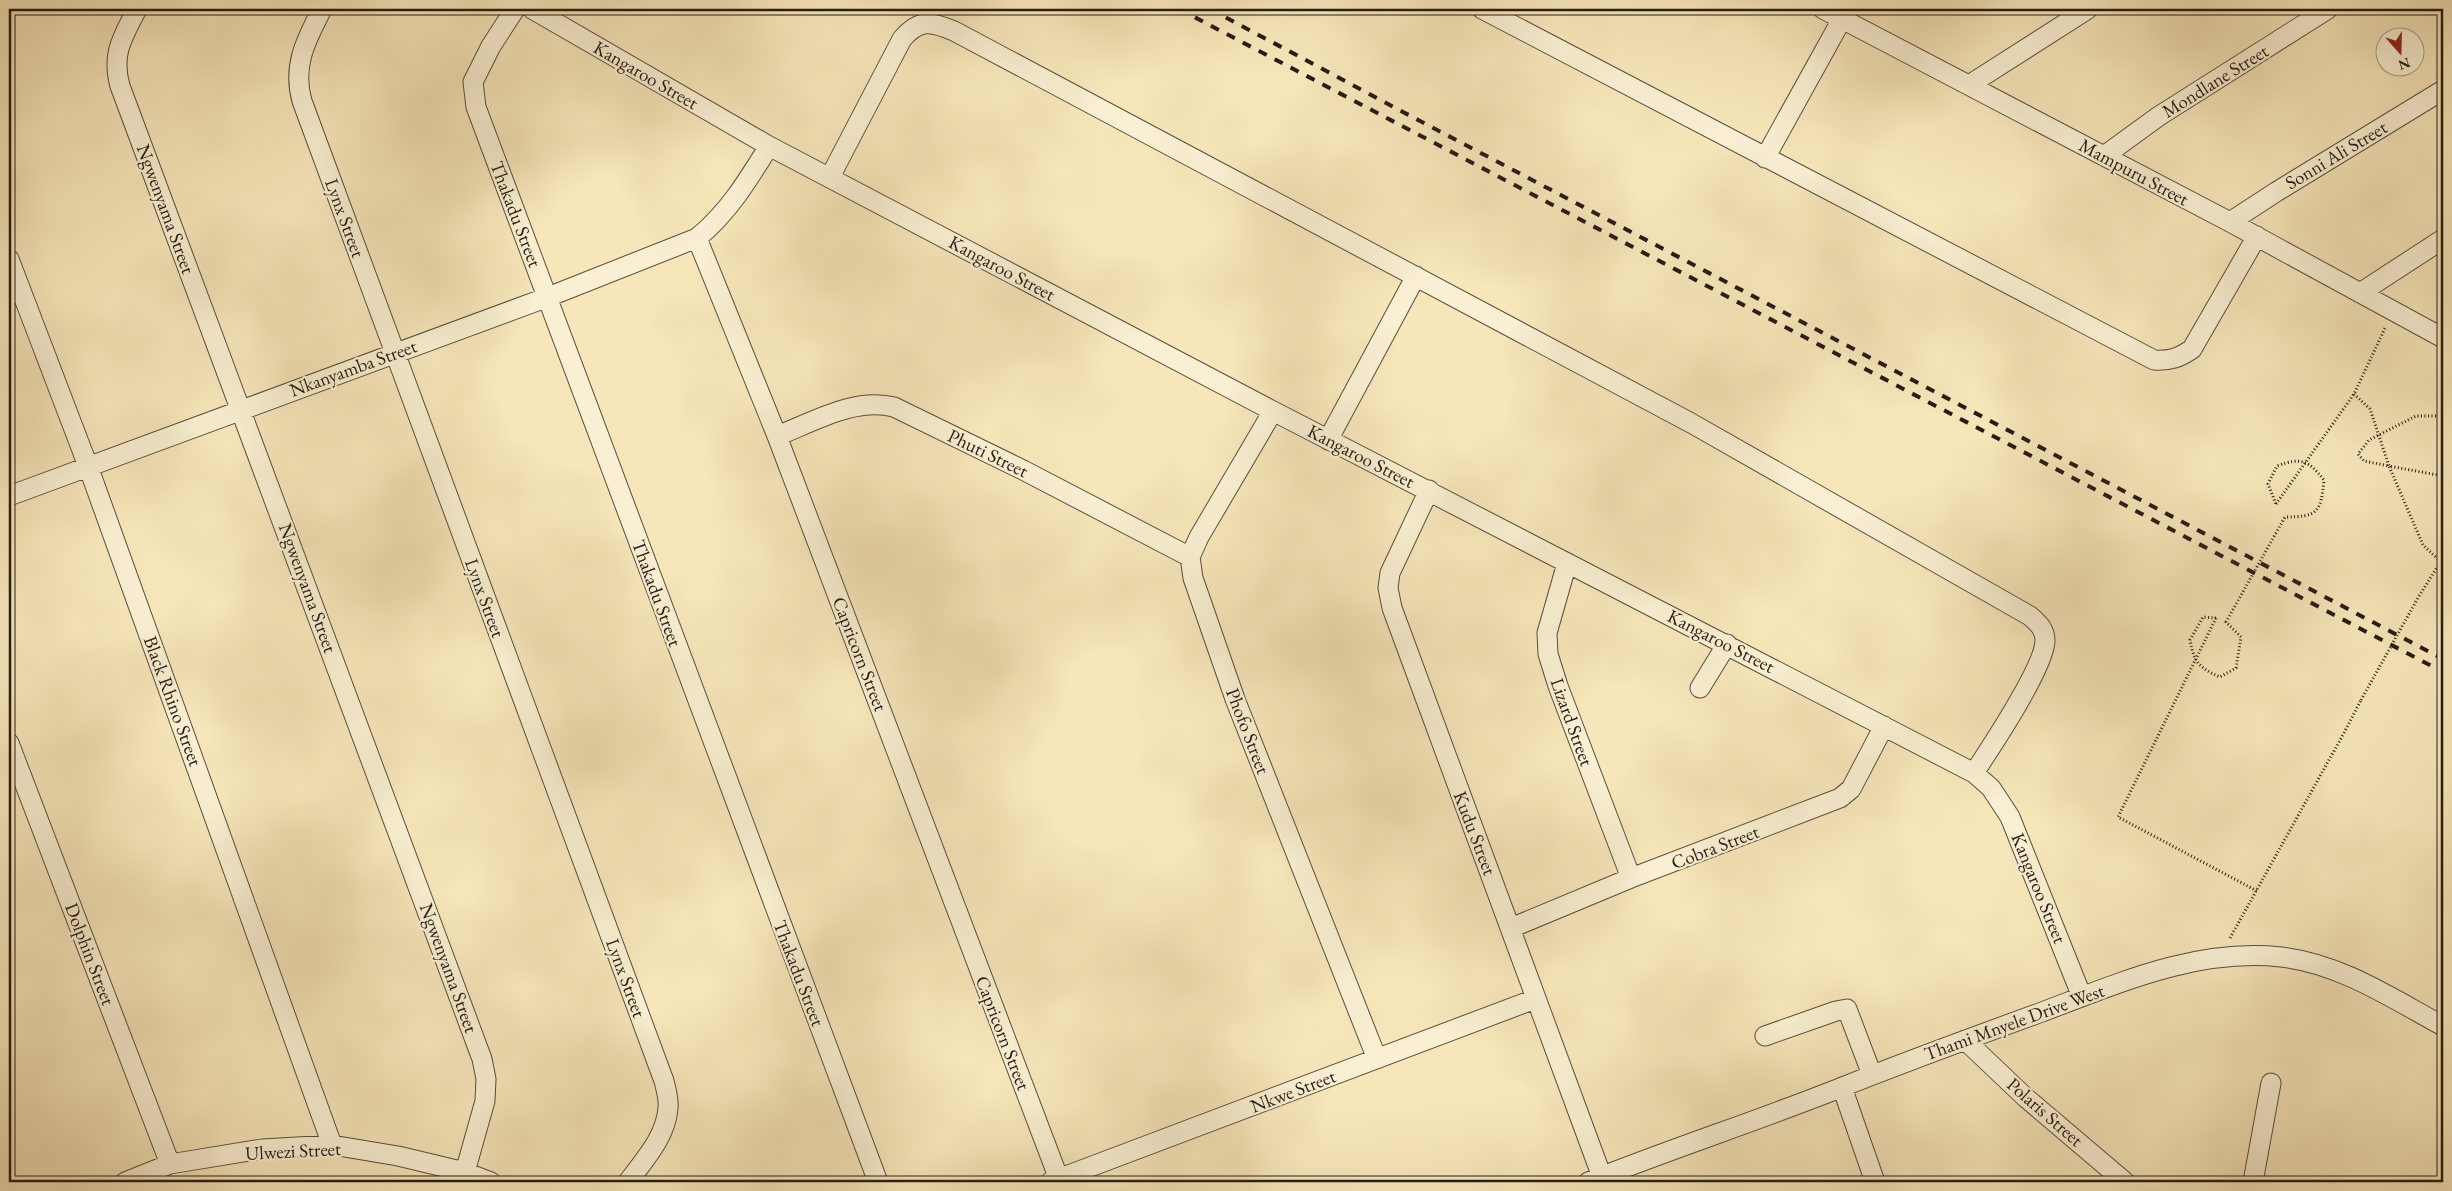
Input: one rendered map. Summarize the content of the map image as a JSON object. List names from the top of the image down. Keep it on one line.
{"streets":{"street":["Kangaroo Street","Mondlane Street","Sonni Ali Street","Mampuru Street","Ngwenyama Street","Thakadu Street","Lynx Street","Nkanyamba Street","Phuti Street","Capricorn Street","Black Rhino Street","Lizard Street","Phofo Street","Kudu Street","Cobra Street","Dolphin Street","Thami Mnyele Drive West","Nkwe Street","Polaris Street","Ulwezi Street"]},"crossings":[["Kangaroo Street","Lizard Street"],["Kangaroo Street","Kudu Street"],["Kangaroo Street","Cobra Street"],["Kangaroo Street","Thami Mnyele Drive West"],["Mondlane Street","Mampuru Street"],["Sonni Ali Street","Mampuru Street"],["Ngwenyama Street","Nkanyamba Street"],["Ngwenyama Street","Ulwezi Street"],["Thakadu Street","Nkanyamba Street"],["Lynx Street","Nkanyamba Street"],["Nkanyamba Street","Capricorn Street"],["Nkanyamba Street","Black Rhino Street"],["Phuti Street","Capricorn Street"],["Phuti Street","Phofo Street"],["Capricorn Street","Nkwe Street"],["Black Rhino Street","Ulwezi Street"],["Lizard Street","Cobra Street"],["Phofo Street","Nkwe Street"],["Kudu Street","Cobra Street"],["Kudu Street","Thami Mnyele Drive West"],["Kudu Street","Nkwe Street"],["Dolphin Street","Ulwezi Street"],["Thami Mnyele Drive West","Polaris Street"]],"north":"bottom"}
